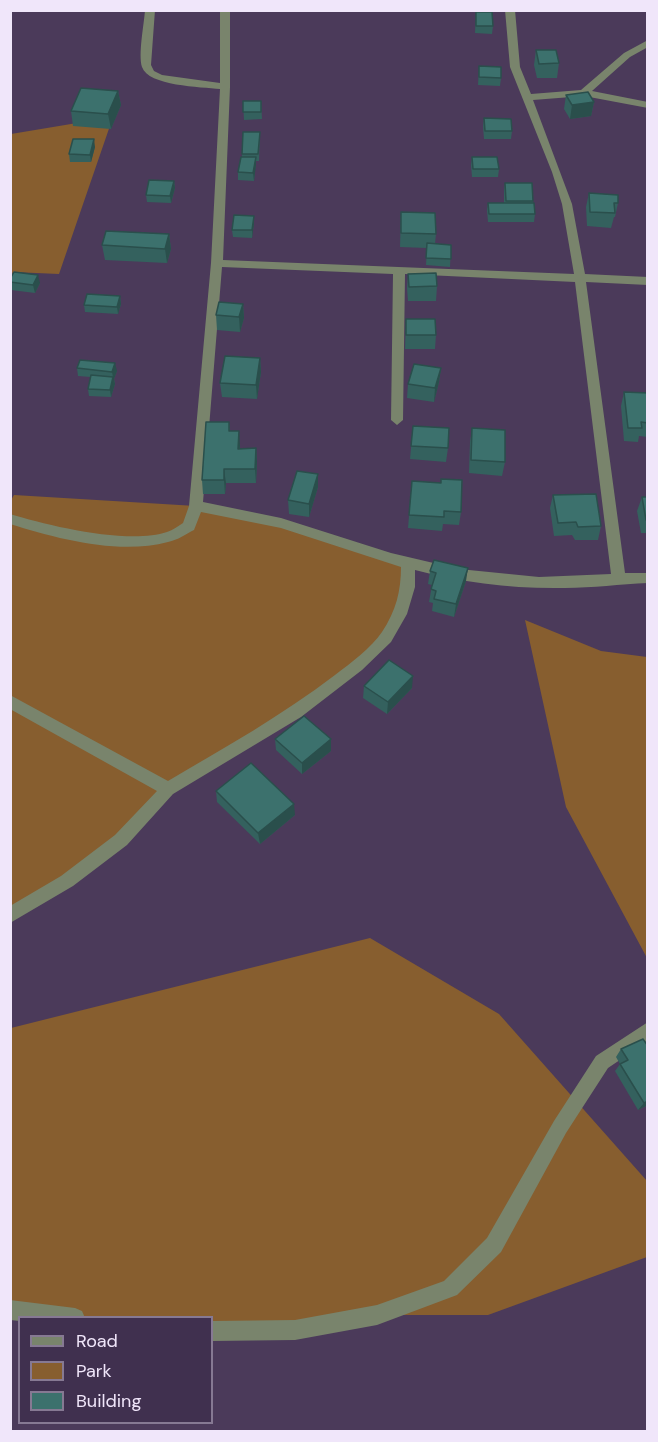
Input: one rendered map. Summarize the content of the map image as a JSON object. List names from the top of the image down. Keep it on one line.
{"legend":["Road","Park","Building"]}
